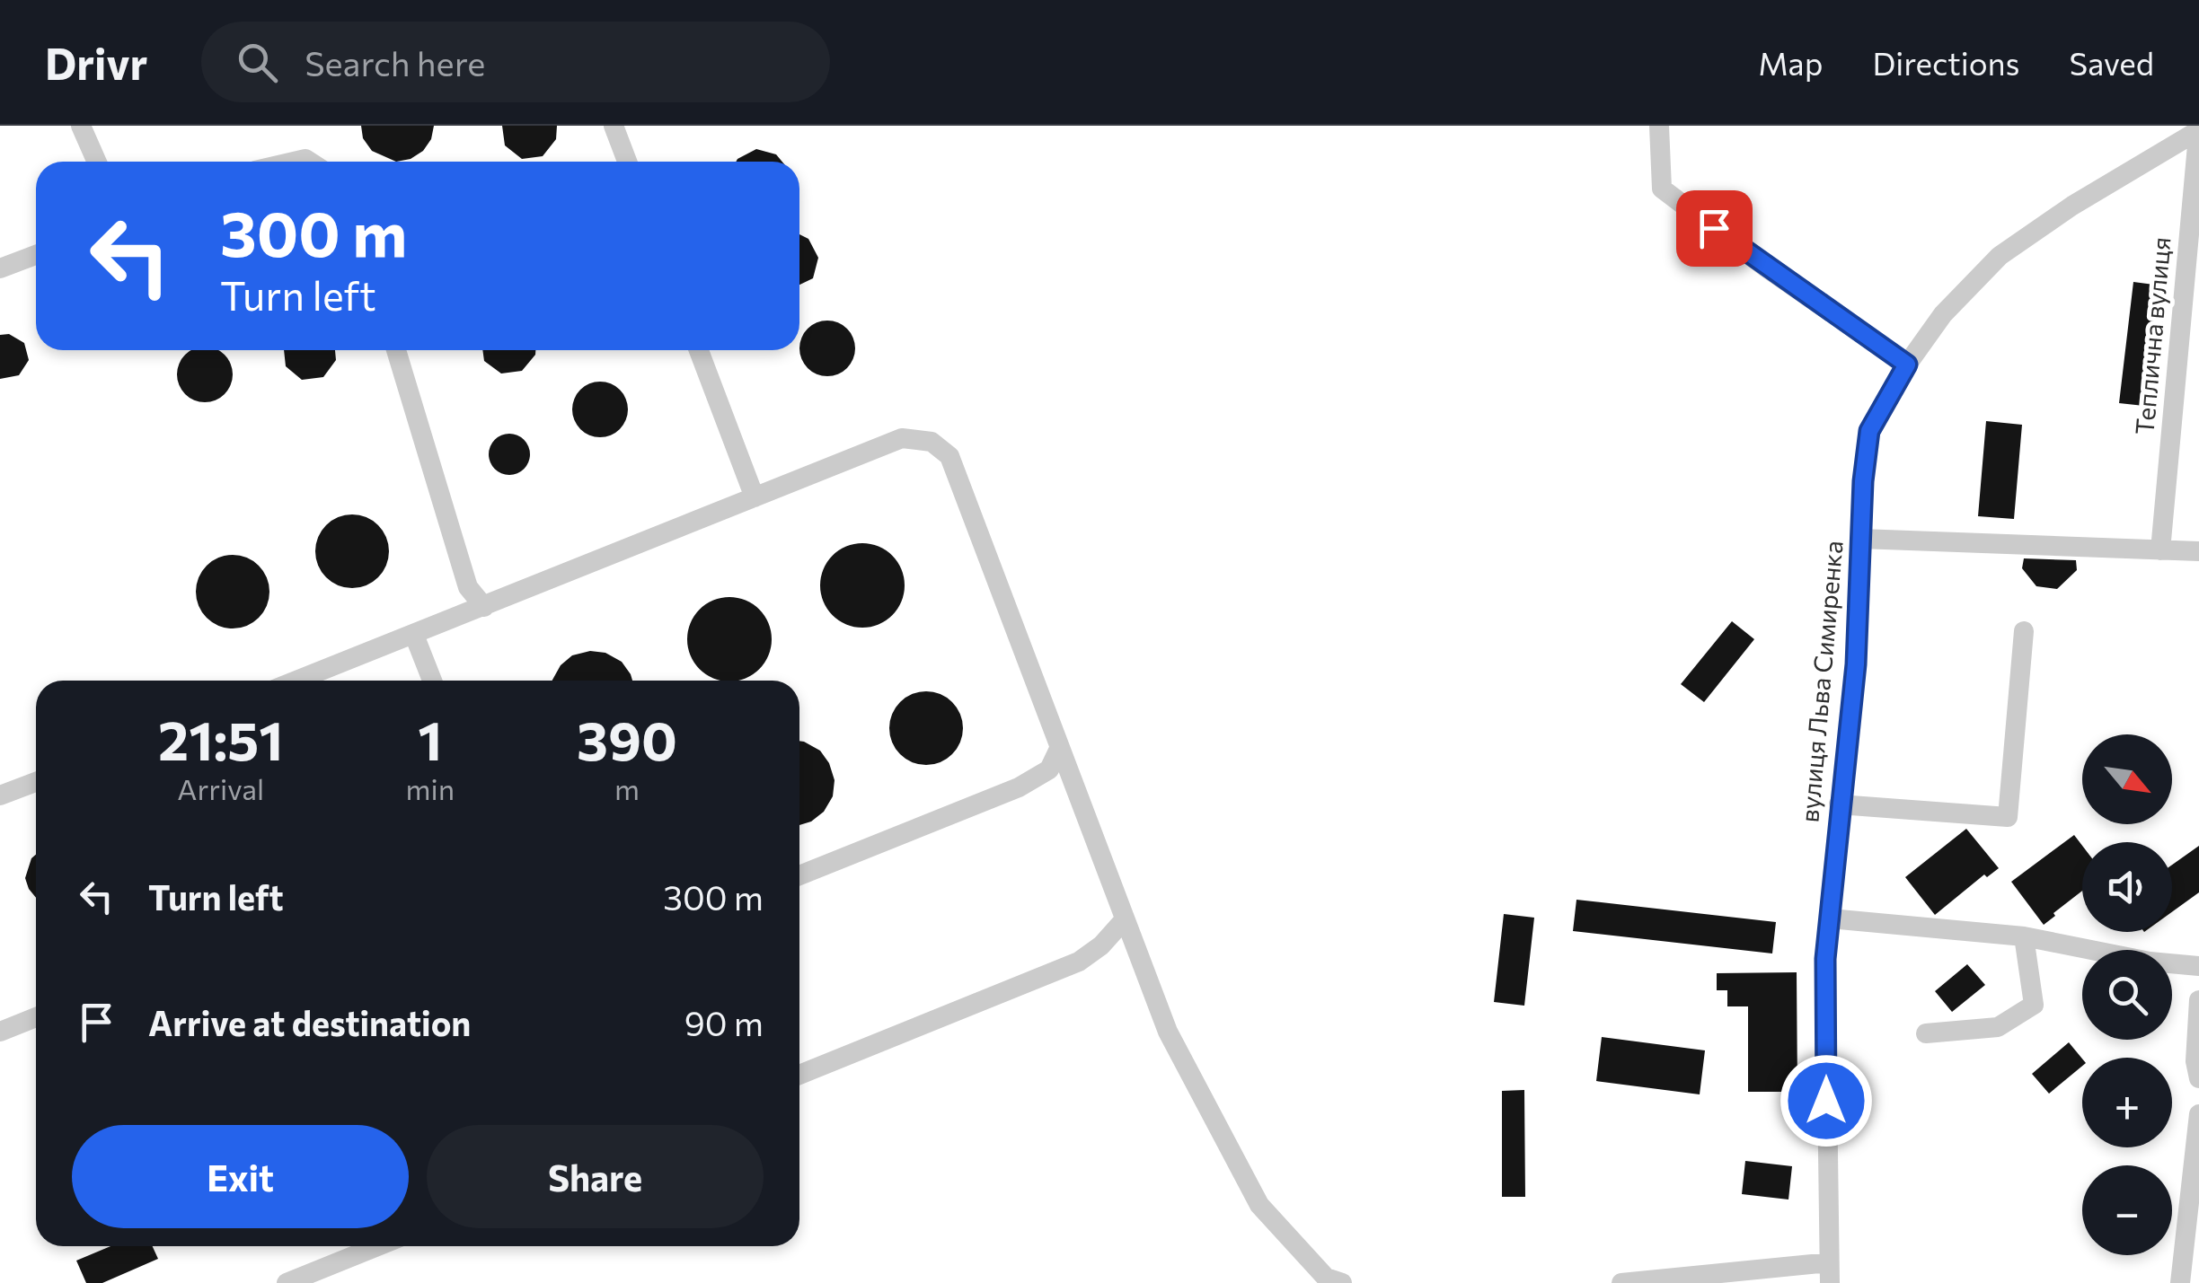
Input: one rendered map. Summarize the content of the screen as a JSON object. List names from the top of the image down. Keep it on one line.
{"streets":{"street":["Теплична вулиця","вулиця Льва Симиренка"]},"crossings":[["Теплична вулиця","вулиця Льва Симиренка"]],"north":"bottom right","page":{"header":"Drivr","search":"Search here","nav":["Map","Directions","Saved"],"turn":["300 m","Turn left"],"eta":["21:51","Arrival","1","min","390","m"],"map_buttons":["+","−"],"list":[{"name":"Turn left","value":"300 m"},{"name":"Arrive at destination","value":"90 m"}],"buttons":["Exit","Share"]}}
